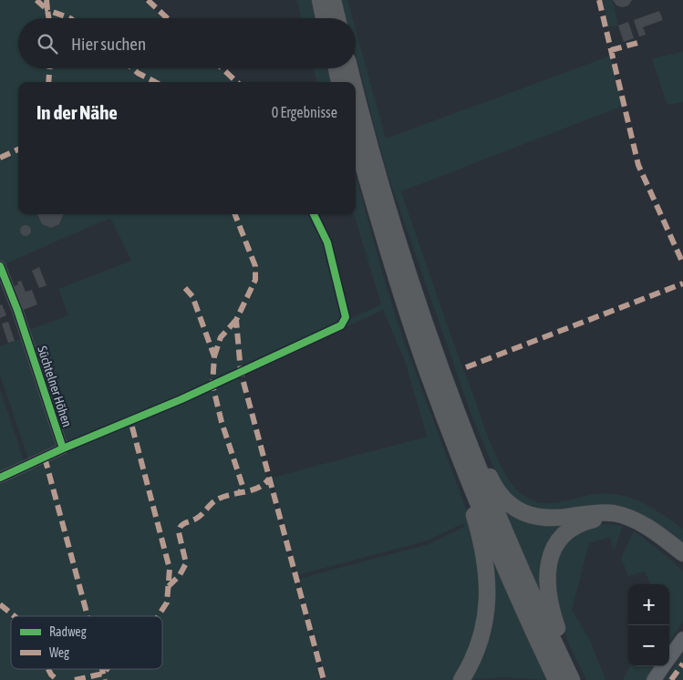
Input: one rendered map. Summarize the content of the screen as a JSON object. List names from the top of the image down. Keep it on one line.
{"streets":{"street":["Süchtelner Höhen"]},"legend":["Radweg","Weg"],"page":{"search":"Hier suchen","heading":["In der Nähe","0 Ergebnisse"],"map_buttons":["+","−"]}}
